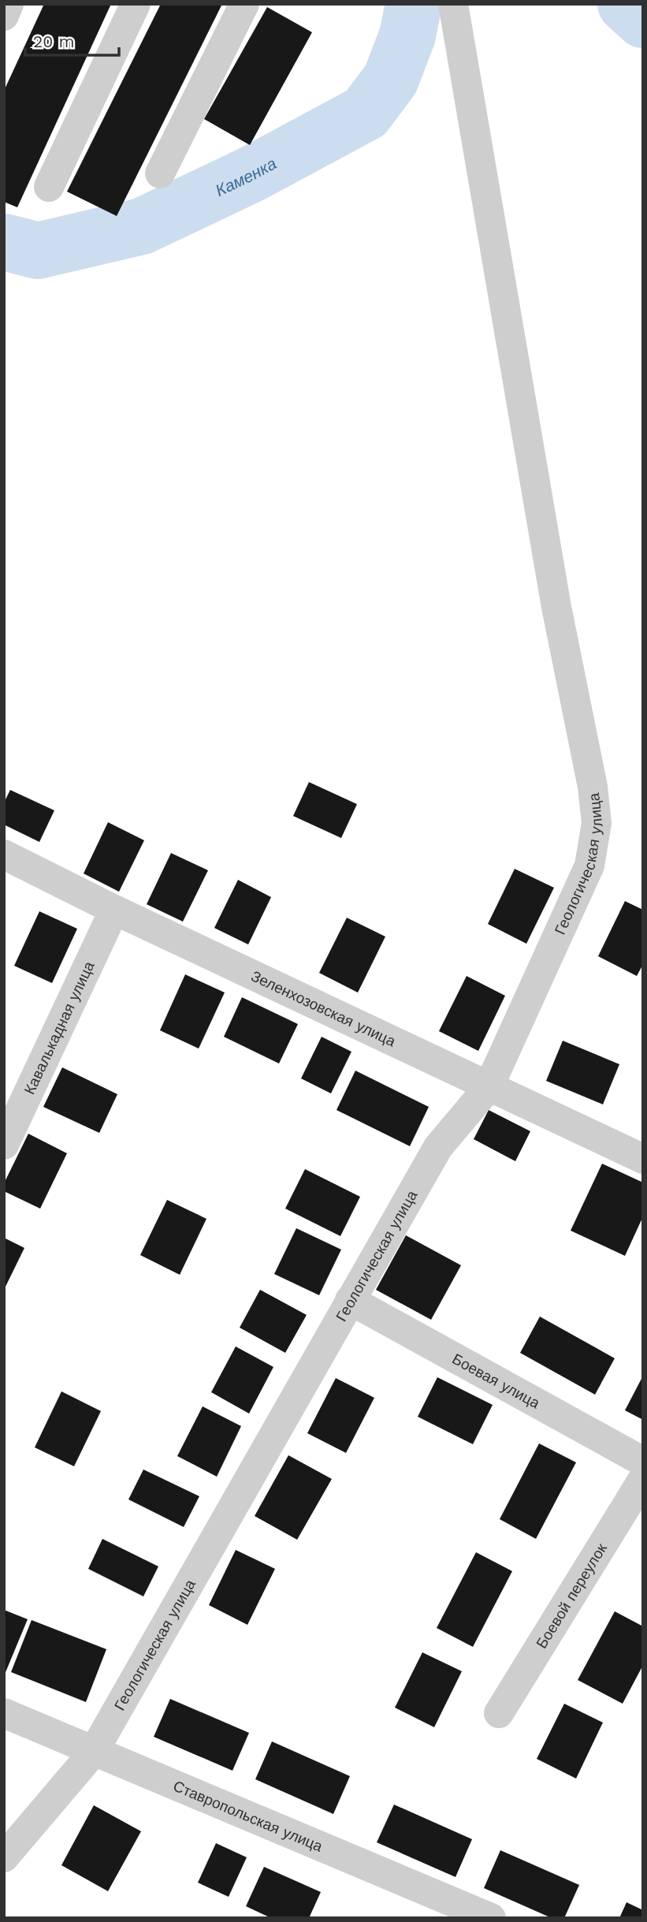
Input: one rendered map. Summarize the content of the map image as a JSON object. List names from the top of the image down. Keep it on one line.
{"streets":{"street":["Геологическая улица","Зеленхозовская улица","Кавалькадная улица","Боевая улица","Боевой переулок","Ставропольская улица"]},"crossings":[["Геологическая улица","Зеленхозовская улица"],["Геологическая улица","Боевая улица"],["Геологическая улица","Ставропольская улица"],["Зеленхозовская улица","Кавалькадная улица"]],"water":["Каменка"],"scale_bar":"20 m"}
